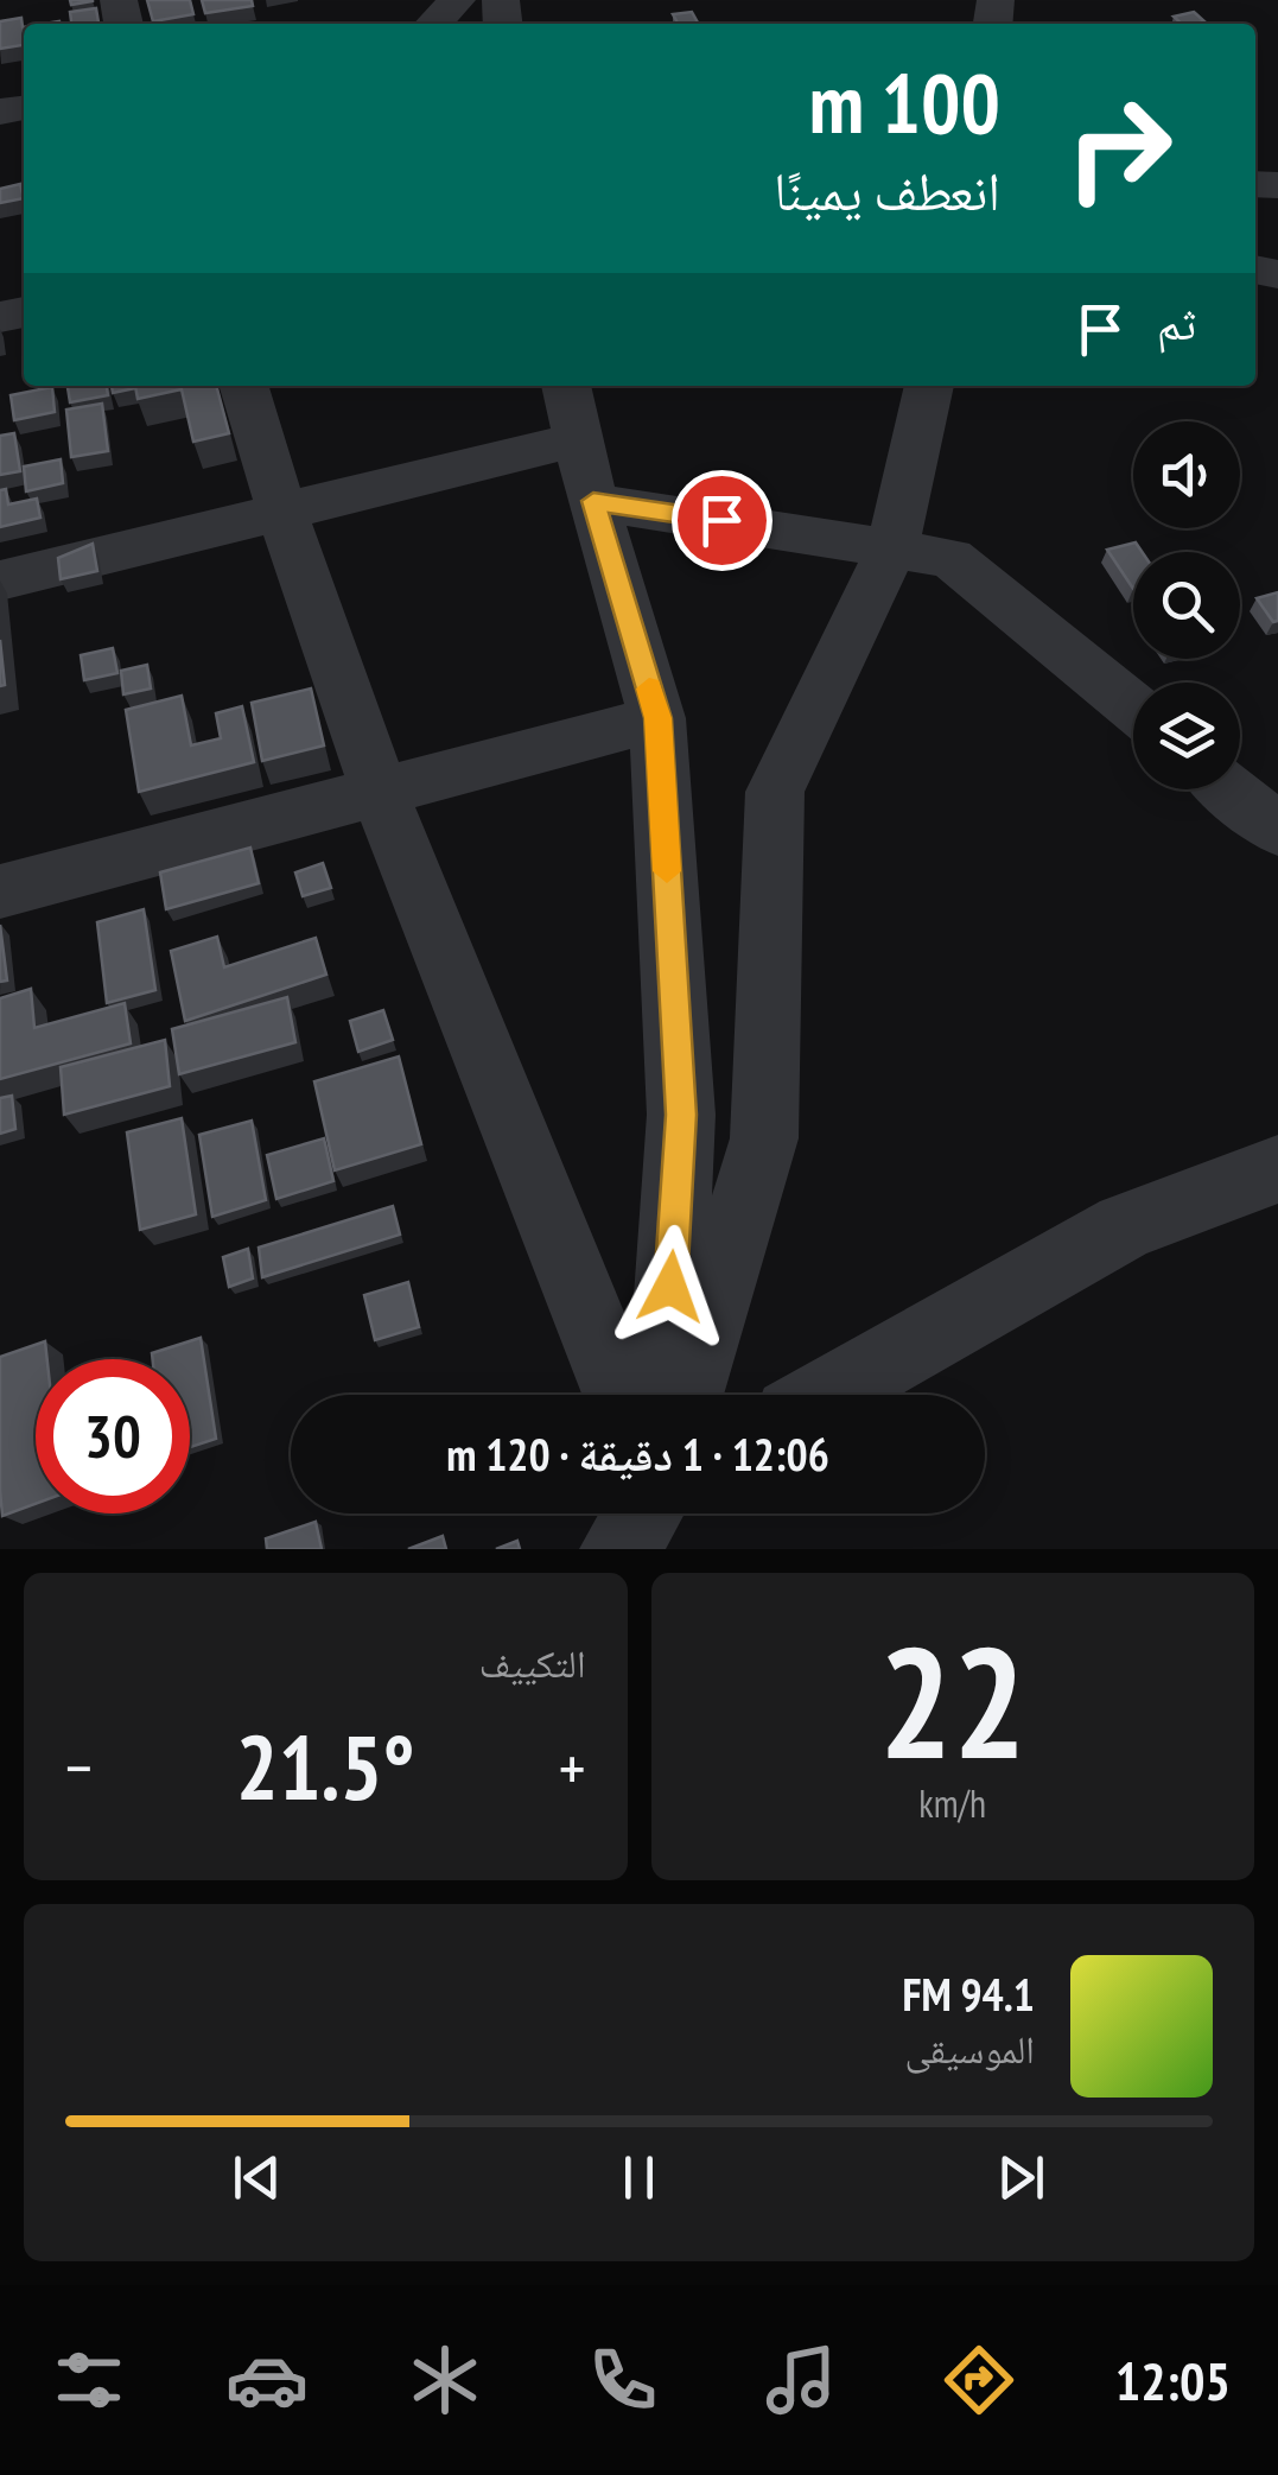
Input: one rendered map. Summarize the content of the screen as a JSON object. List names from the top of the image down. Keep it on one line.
{"page":{"turn":["100 m","انعطف يمينًا"],"then":"ثم","limit":"30","trip":"12:06 · 1 دقيقة · 120 m","tile":[["22","km/h"],"التكييف"],"heat":["−","21.5°","+"],"song":["94.1 FM","الموسيقى"],"tabs":"12:05"}}
